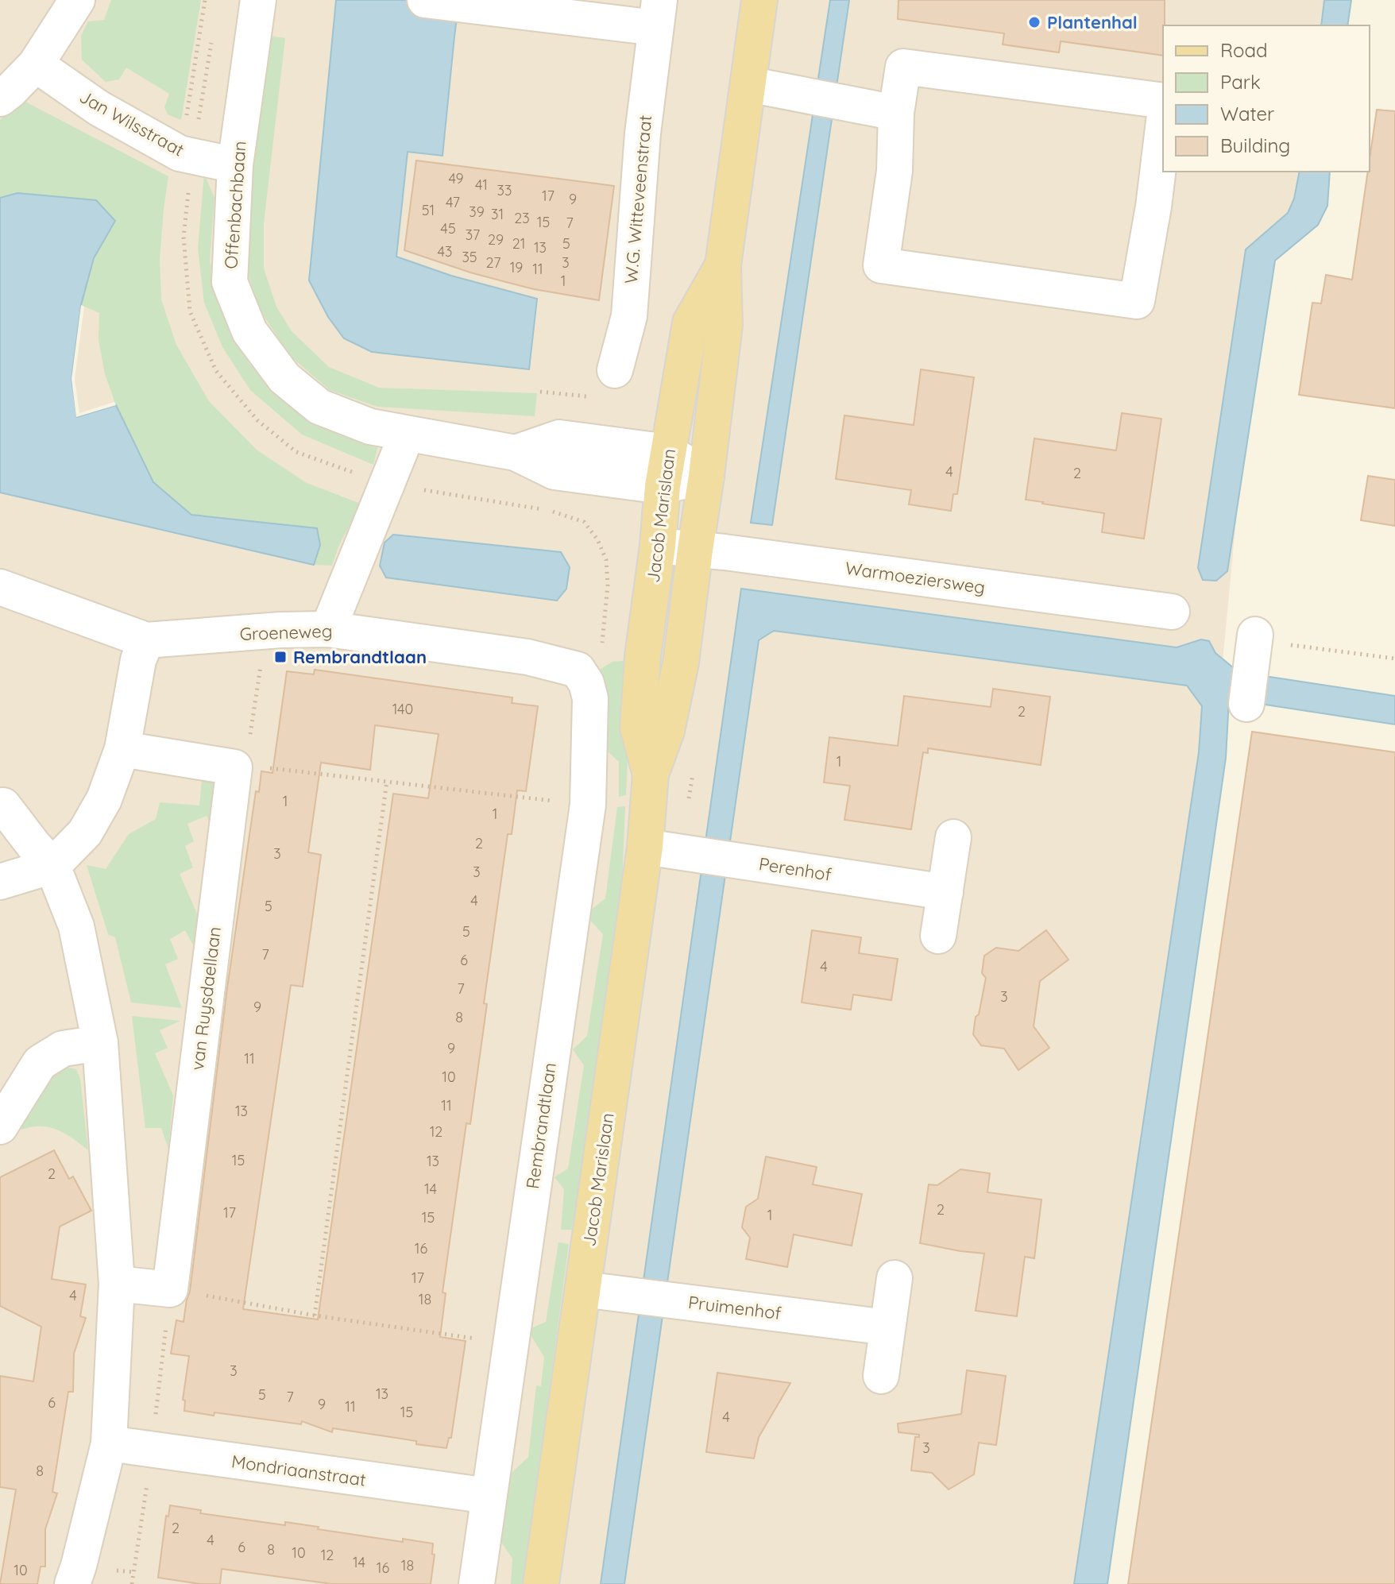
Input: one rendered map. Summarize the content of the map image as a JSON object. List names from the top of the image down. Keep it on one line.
{"streets":{"main road":["Jacob Marislaan"],"street":["Jan Wilsstraat","W.G. Witteveenstraat","Offenbachbaan","Warmoeziersweg","Groeneweg","Perenhof","van Ruysdaellaan","Rembrandtlaan","Pruimenhof","Mondriaanstraat"]},"crossings":[["Jan Wilsstraat","Offenbachbaan"],["Offenbachbaan","Jacob Marislaan"],["Jacob Marislaan","Warmoeziersweg"],["Jacob Marislaan","Perenhof"],["Jacob Marislaan","Pruimenhof"],["Groeneweg","Rembrandtlaan"],["Rembrandtlaan","Mondriaanstraat"]],"places":{"other":["Plantenhal"],"transit":["Rembrandtlaan"]},"house_numbers":["49","41","33","17","9","47","51","39","31","23","15","7","45","37","29","21","5","13","43","35","27","3","19","11","1","4","2","140","2","1","1","1","2","3","3","4","5","5","7","6","4","7","3","9","8","9","11","10","11","13","12","15","13","2","14","2","17","1","15","16","17","4","18","3","13","5","7","6","9","11","15","4","3","8","2","4","6","8","10","12","14","18","16","10"],"legend":["Road","Park","Water","Building"]}
